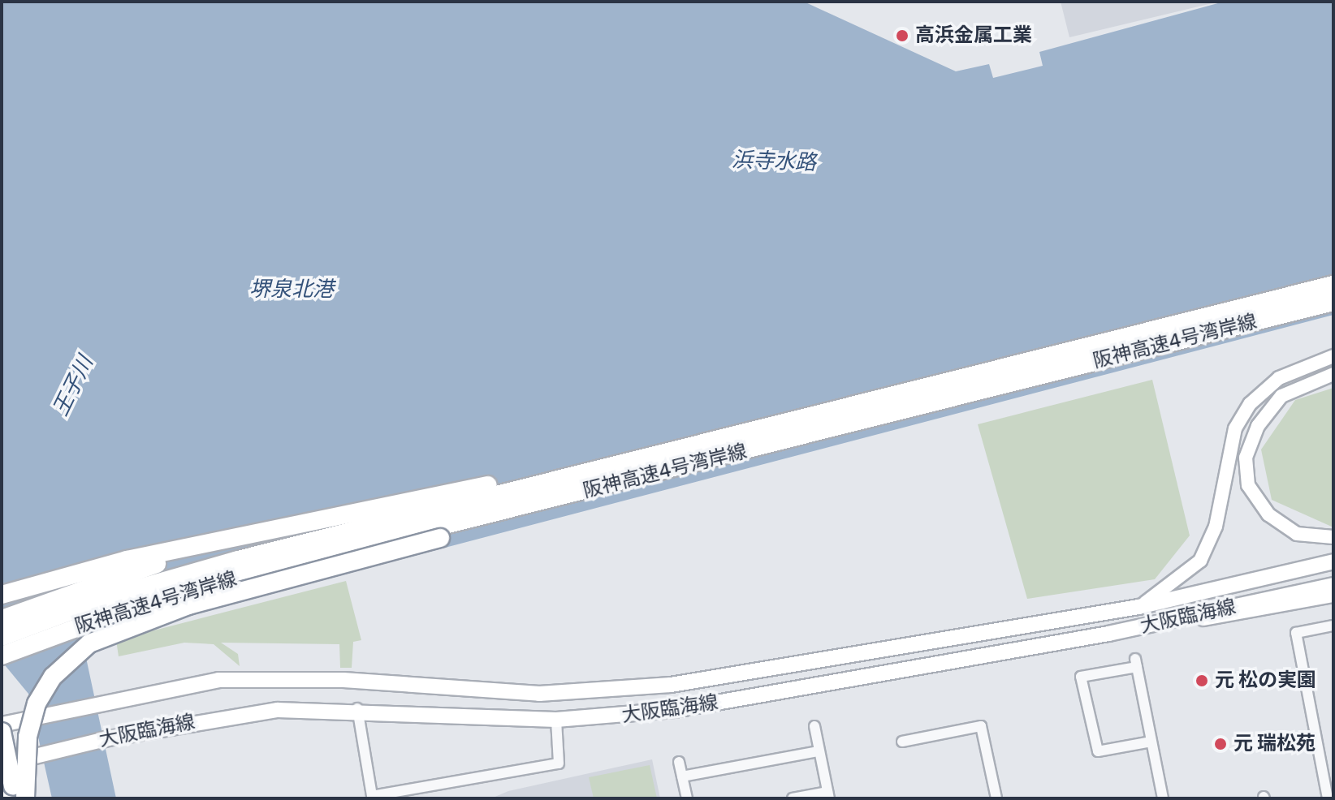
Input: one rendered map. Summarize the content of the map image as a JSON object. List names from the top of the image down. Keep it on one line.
{"streets":{"highway":["阪神高速4号湾岸線"],"main road":["大阪臨海線"]},"water":["浜寺水路","堺泉北港","王子川"],"places":["高浜金属工業","元 松の実園","元 瑞松苑"]}
